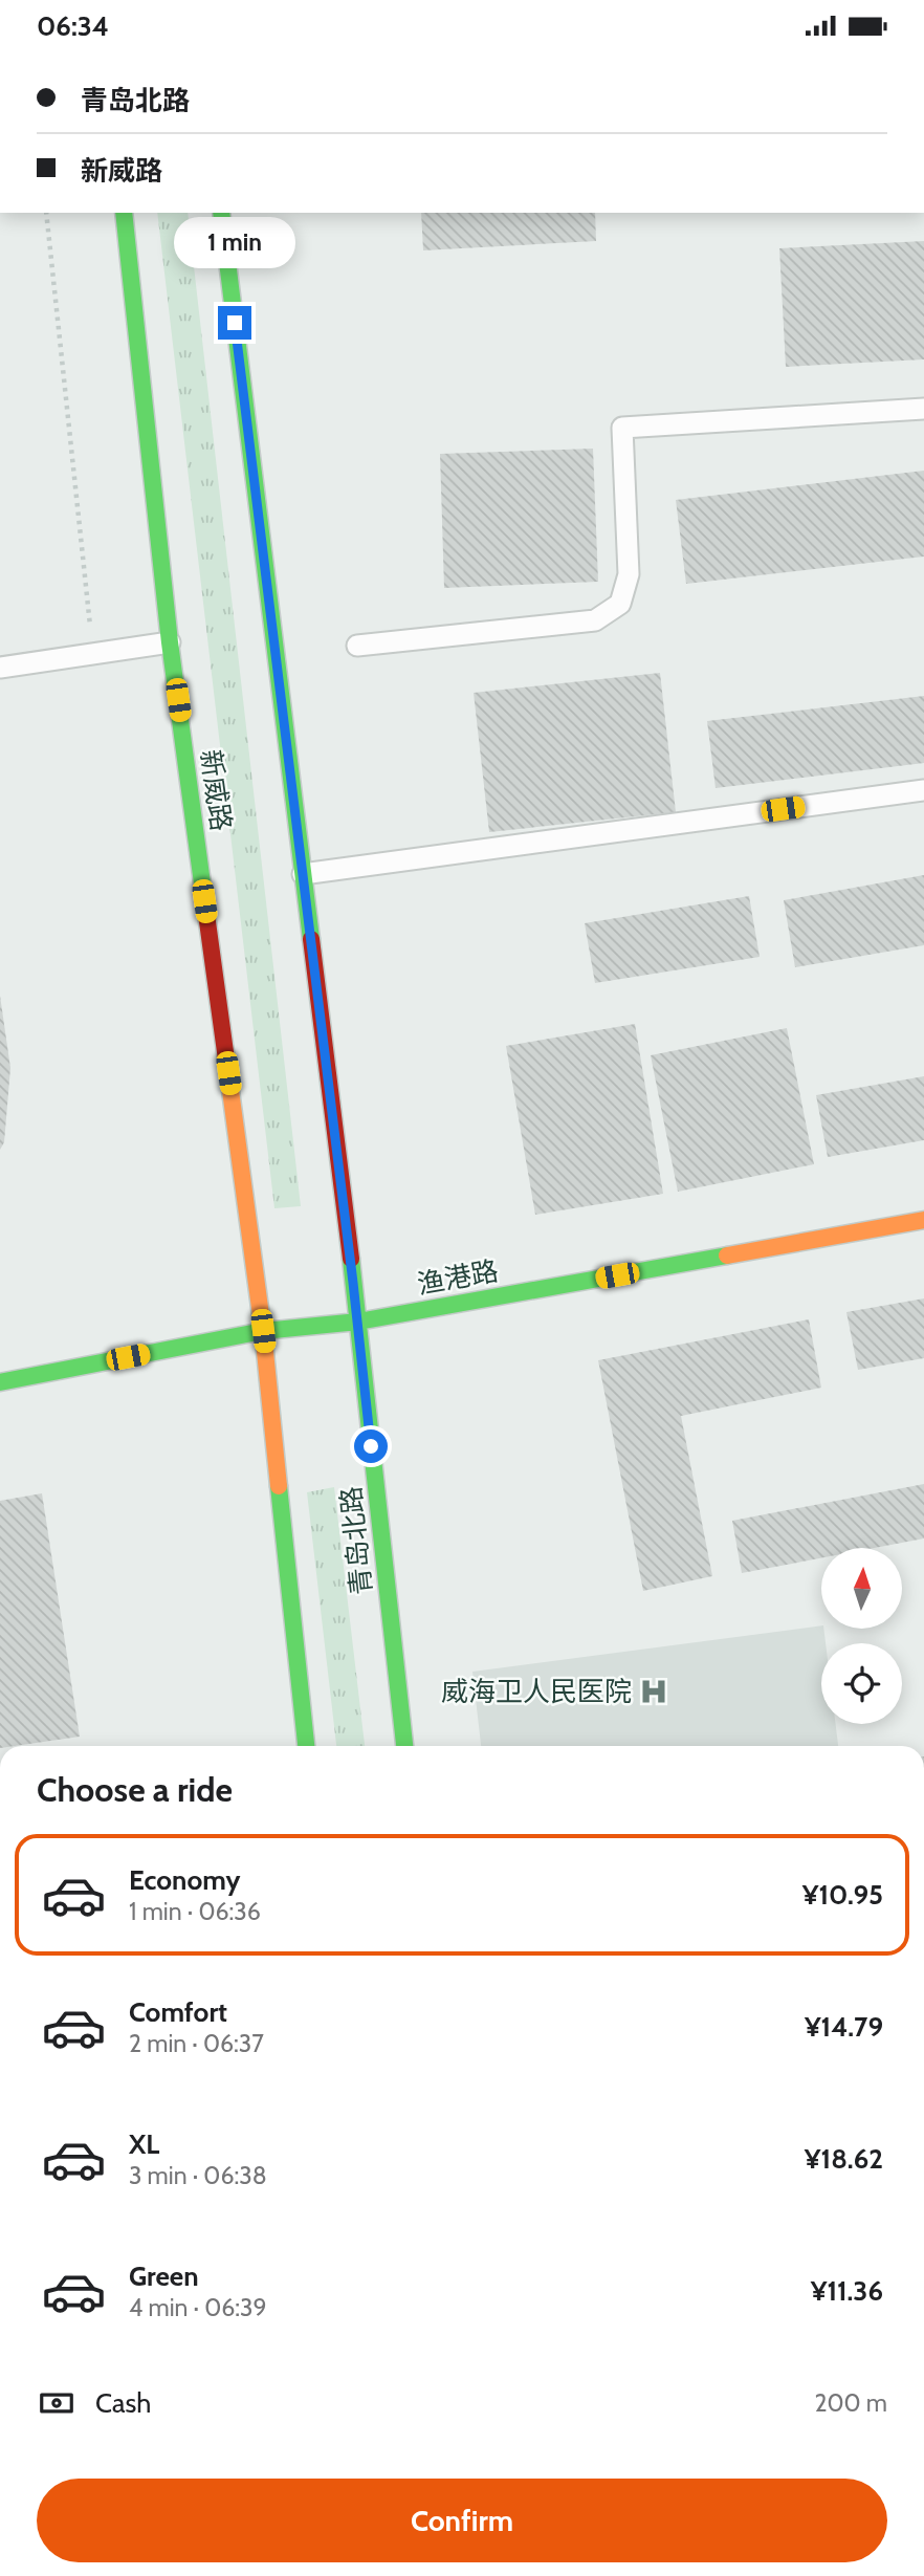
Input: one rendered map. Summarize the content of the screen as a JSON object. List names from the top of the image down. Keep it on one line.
{"streets":{"main road":["新威路","渔港路","青岛北路"]},"crossings":[["新威路","渔港路"],["渔港路","青岛北路"]],"places":{"hospital":["威海卫人民医院"]},"north":"top","page":{"status":"06:34","banner":["青岛北路","新威路"],"bubble":"1 min","heading":"Choose a ride","list":[{"name":"Economy","note":"1 min · 06:36","value":"¥10.95"},{"name":"Comfort","note":"2 min · 06:37","value":"¥14.79"},{"name":"XL","note":"3 min · 06:38","value":"¥18.62"},{"name":"Green","note":"4 min · 06:39","value":"¥11.36"}],"pay":["Cash","200 m"],"buttons":"Confirm"}}
